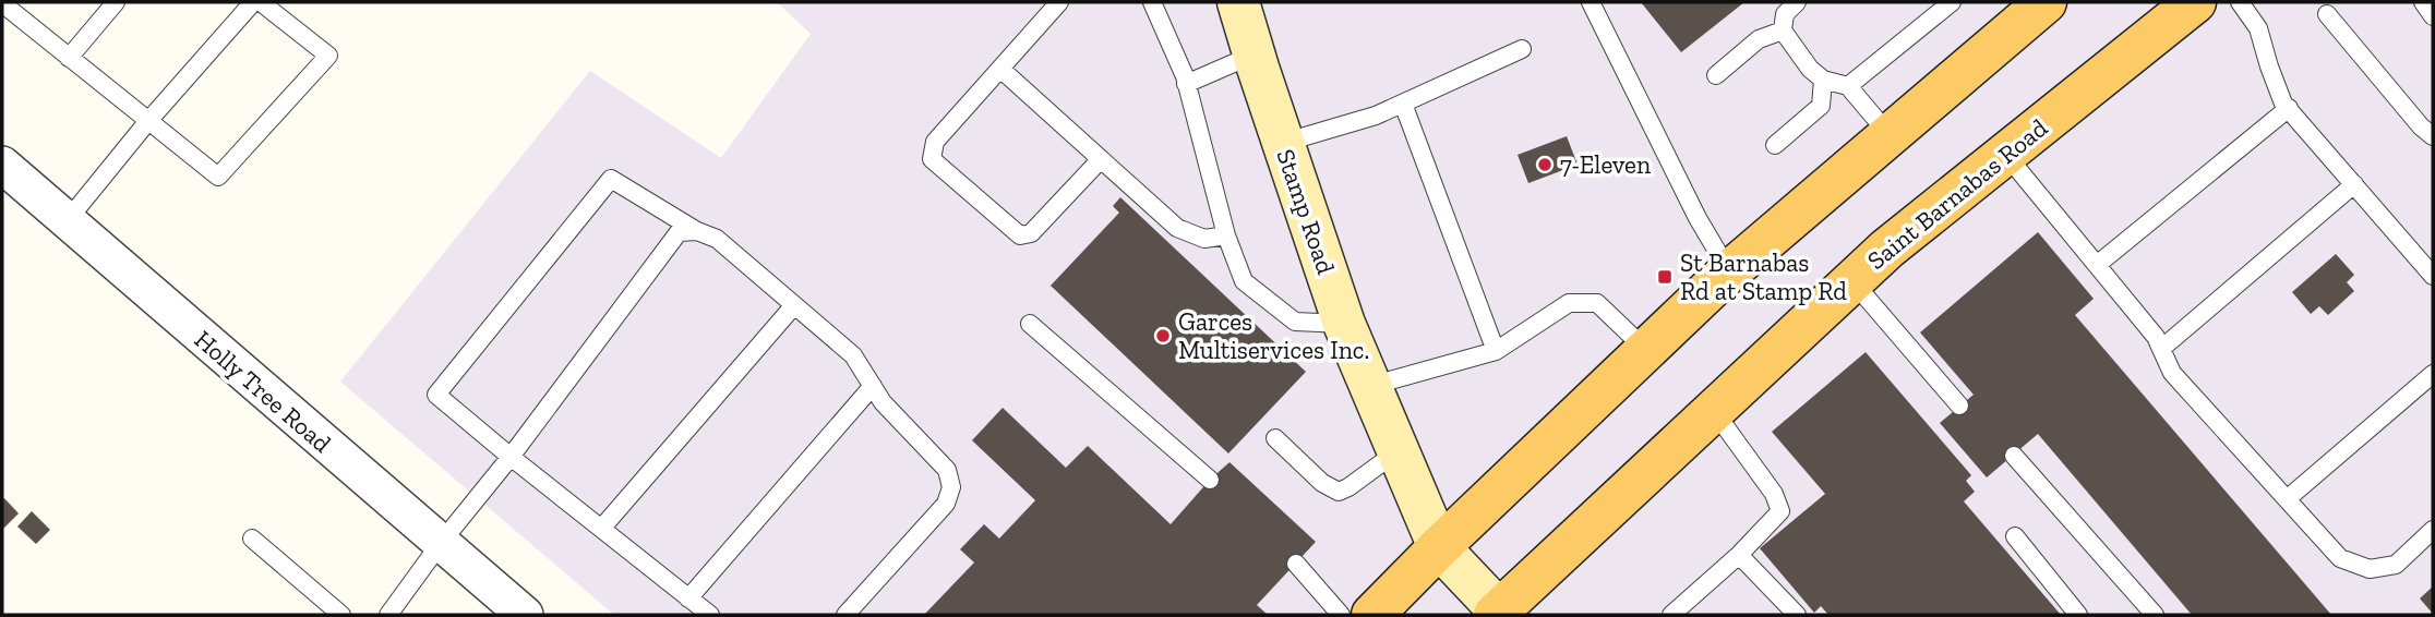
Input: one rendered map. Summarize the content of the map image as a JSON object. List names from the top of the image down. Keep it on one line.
{"streets":{"main road":["Saint Barnabas Road"],"street":["Stamp Road","Holly Tree Road"]},"crossings":[["Saint Barnabas Road","Stamp Road"]],"places":{"other":["7-Eleven","Garces Multiservices Inc."],"transit":["St Barnabas Rd at Stamp Rd"]}}
